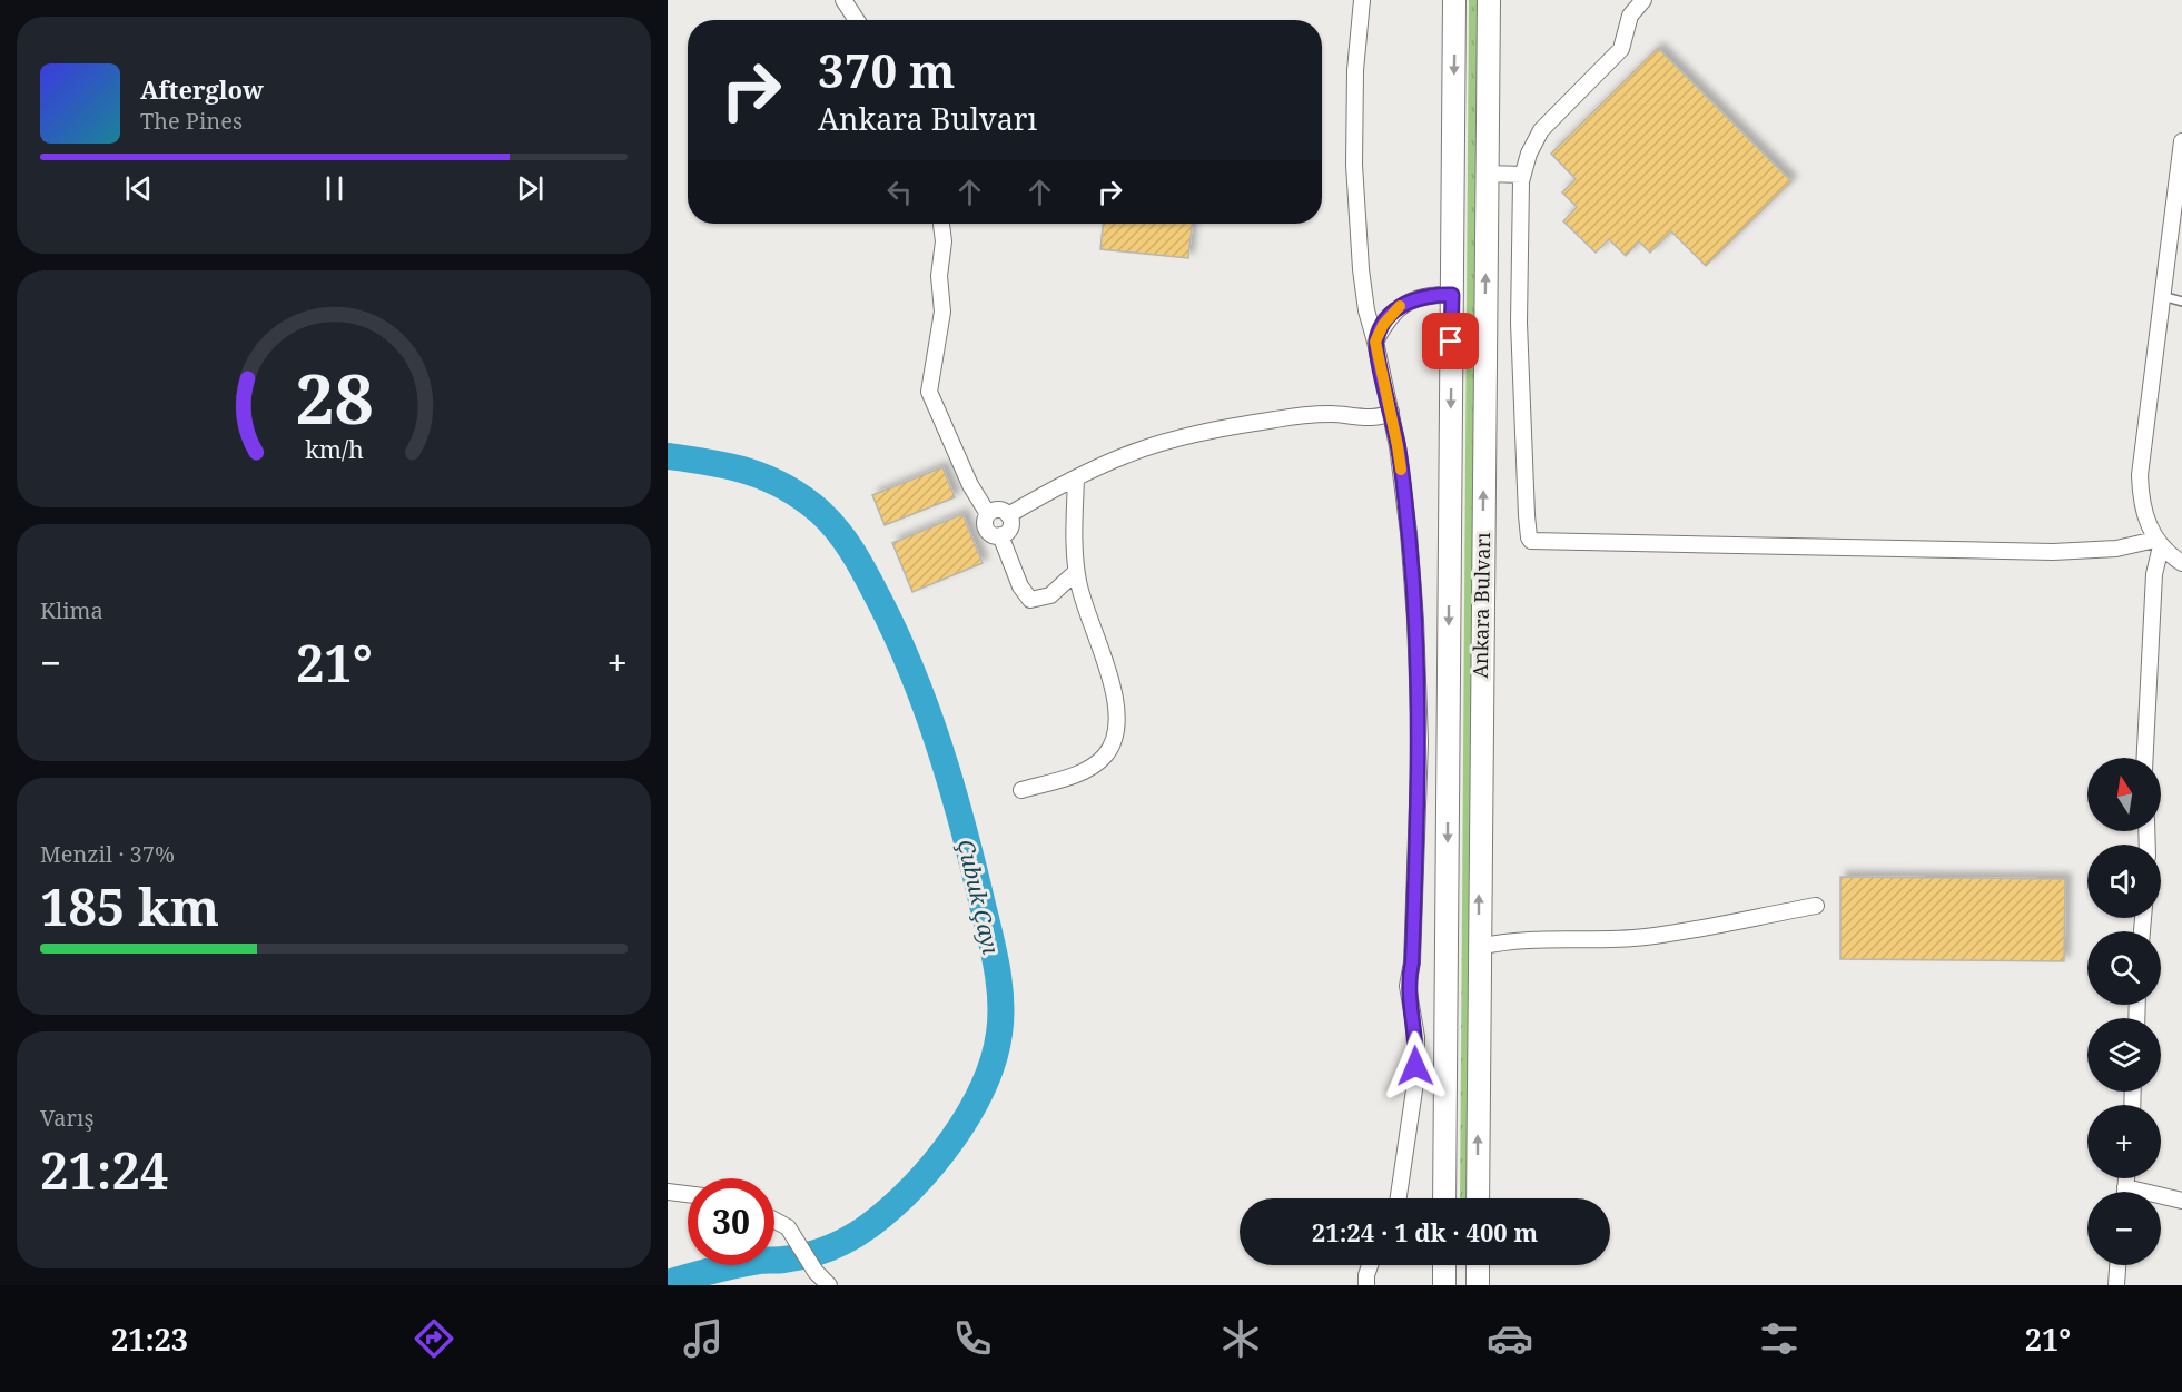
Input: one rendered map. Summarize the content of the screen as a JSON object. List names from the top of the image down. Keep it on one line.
{"streets":{"main road":["Ankara Bulvarı"]},"water":["Çubuk Çayı"],"north":"top","page":{"turn":["370 m","Ankara Bulvarı"],"song":["Afterglow","The Pines"],"tile":["Klima",["Menzil · 37%","185 km"],["Varış","21:24"]],"heat":["−","21°","+"],"map_buttons":["+","−"],"limit":"30","trip":"21:24 · 1 dk · 400 m","tabs":["21:23","21°"],"gauge":["28","km/h"]}}
